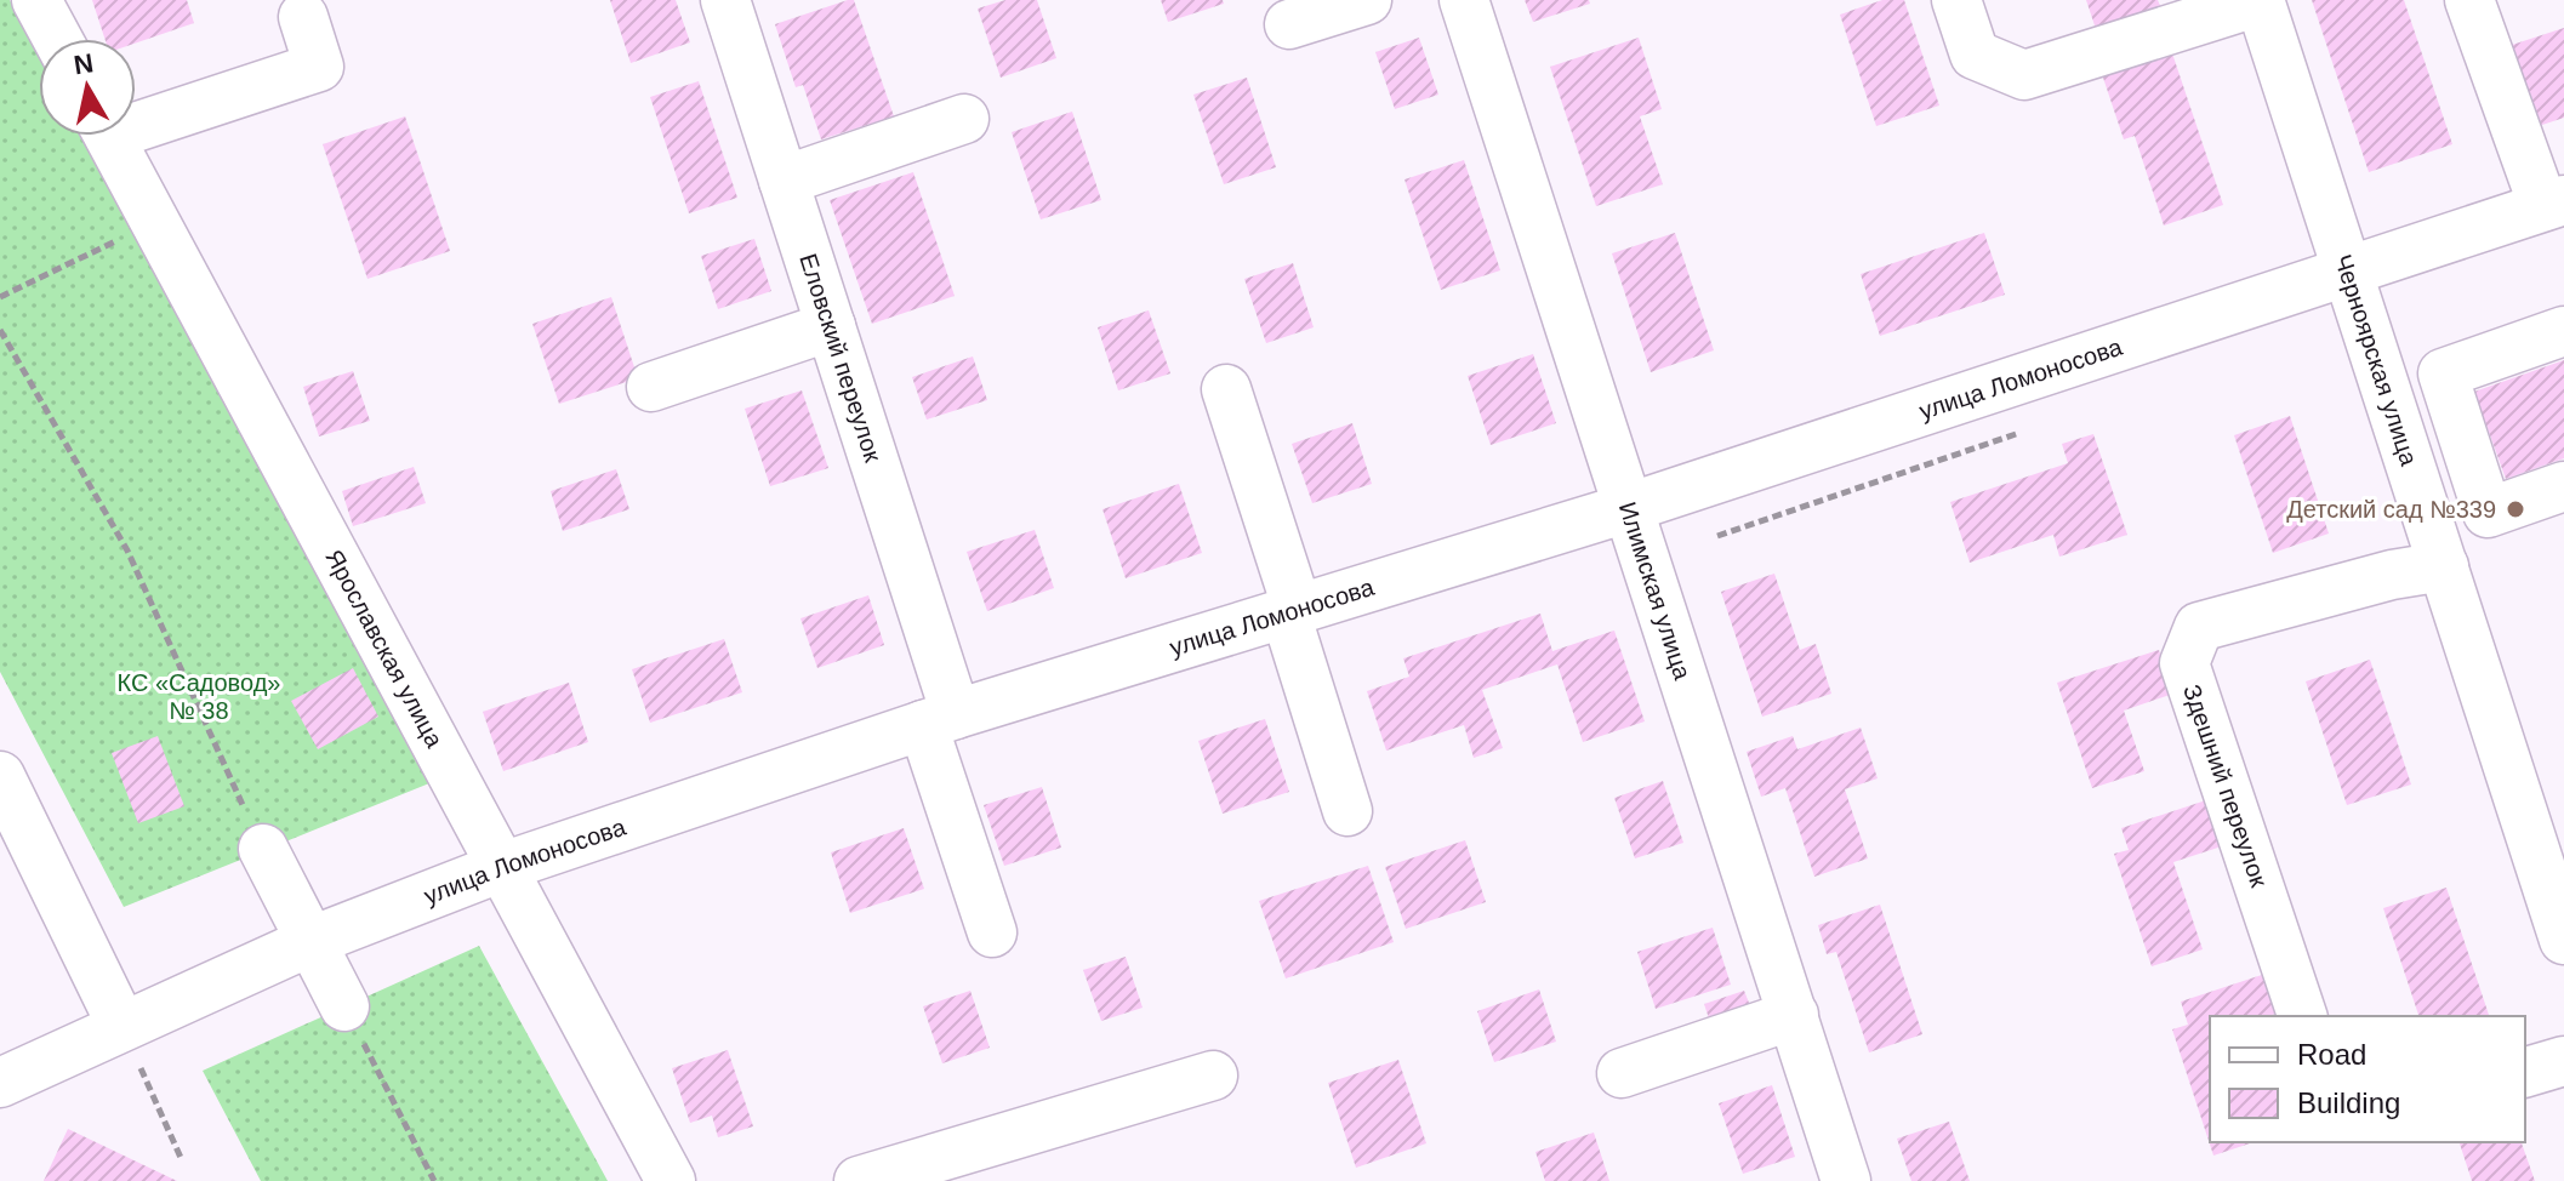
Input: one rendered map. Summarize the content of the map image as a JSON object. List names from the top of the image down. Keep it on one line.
{"streets":{"street":["Еловский переулок","Черноярская улица","улица Ломоносова","Илимская улица","Ярославская улица","Здешний переулок"]},"crossings":[["Еловский переулок","улица Ломоносова"],["Черноярская улица","улица Ломоносова"],["Черноярская улица","Здешний переулок"],["улица Ломоносова","Илимская улица"],["улица Ломоносова","Ярославская улица"]],"parks":["КС «Садовод» № 38"],"places":["Детский сад №339"],"legend":["Road","Building"],"north":"top"}
